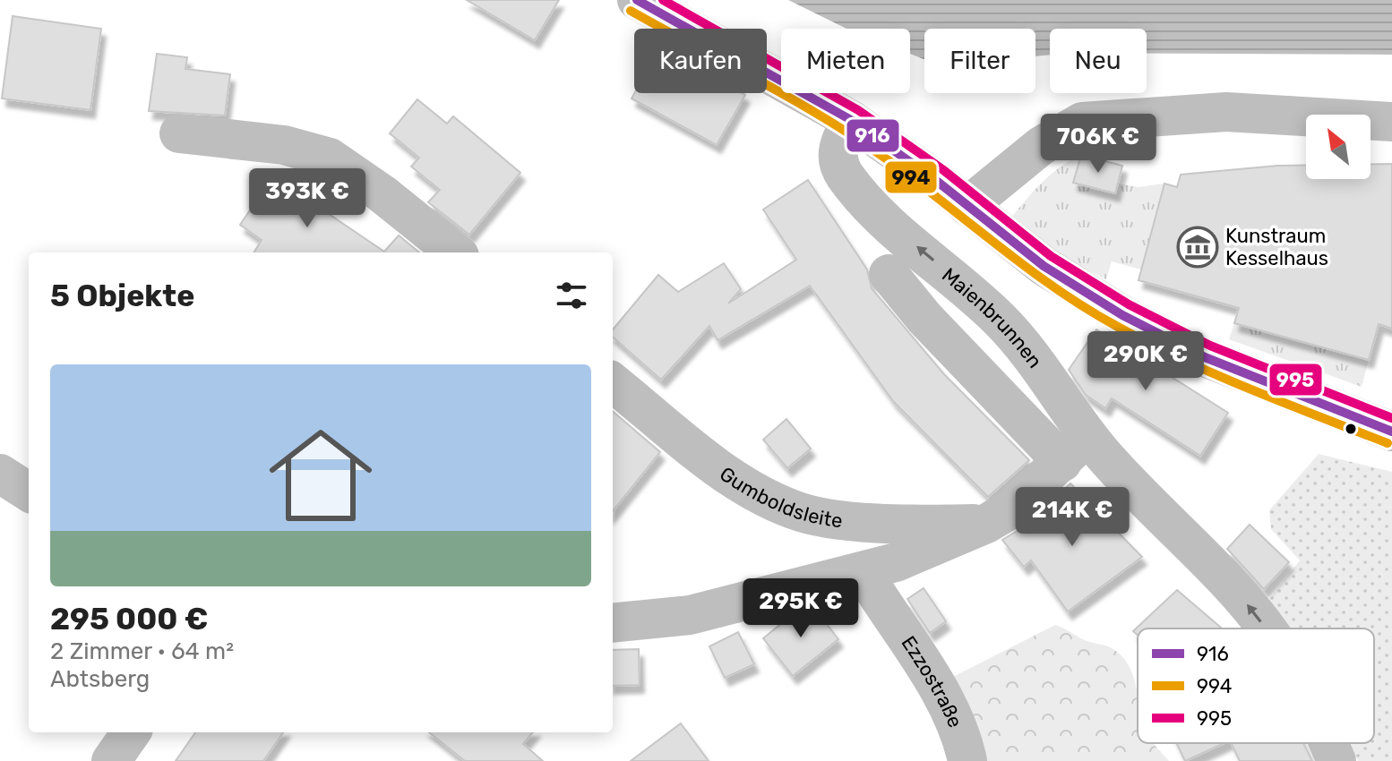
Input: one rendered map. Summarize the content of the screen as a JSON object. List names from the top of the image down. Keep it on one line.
{"streets":{"street":["Maienbrunnen","Gumboldsleite","Ezzostraße"]},"places":{"museum":["Kunstraum Kesselhaus"]},"lines":["transit line 916","transit line 995","transit line 994"],"legend":["916","994","995"],"north":"top left","page":{"chip":["Kaufen","Mieten","Filter","Neu"],"price":["706K €","393K €","290K €","214K €","295K €"],"heading":"5 Objekte","list":[{"name":"295 000 €","note":"2 Zimmer · 64 m² · Abtsberg"}]}}
